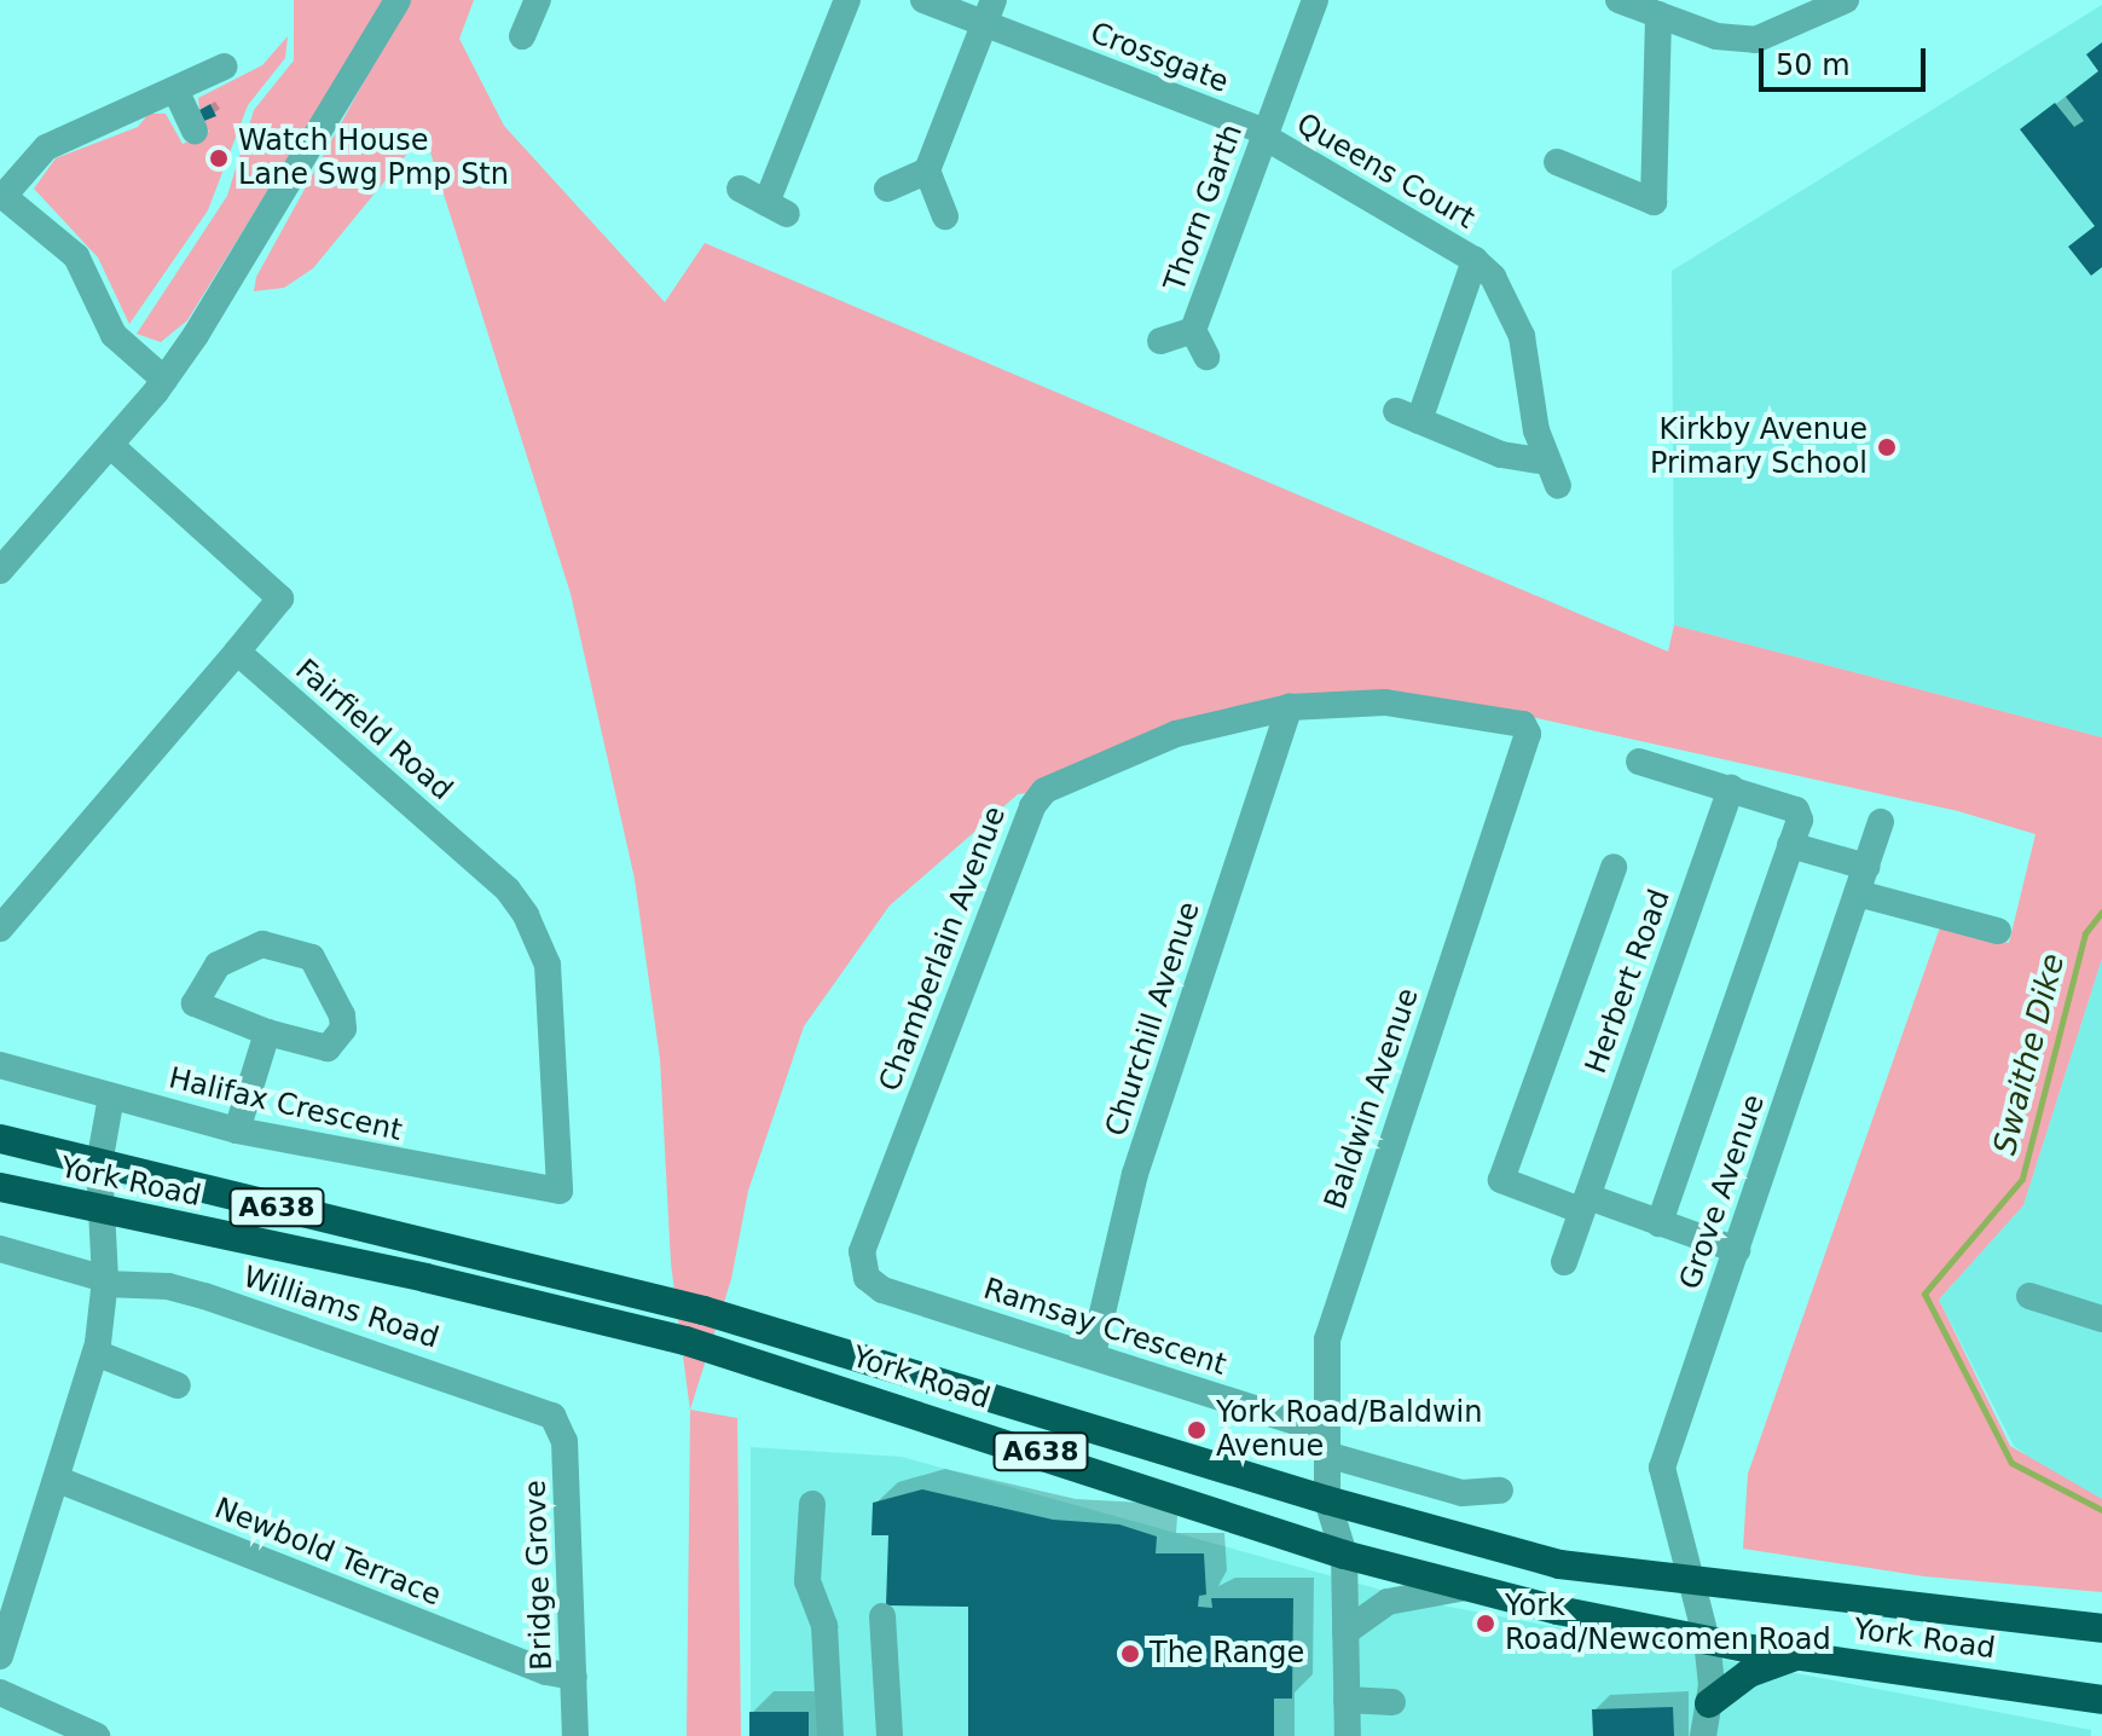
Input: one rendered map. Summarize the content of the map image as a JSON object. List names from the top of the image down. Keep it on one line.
{"streets":{"highway":["York Road","A638"],"street":["Crossgate","Queens Court","Thorn Garth","Fairfield Road","Chamberlain Avenue","Herbert Road","Churchill Avenue","Baldwin Avenue","Halifax Crescent","Grove Avenue","Williams Road","Ramsay Crescent","Newbold Terrace","Bridge Grove"]},"crossings":[["Crossgate","Queens Court"],["Crossgate","Thorn Garth"],["Queens Court","Thorn Garth"],["Fairfield Road","Halifax Crescent"],["Chamberlain Avenue","Churchill Avenue"],["Chamberlain Avenue","Baldwin Avenue"],["Chamberlain Avenue","Ramsay Crescent"],["Churchill Avenue","Ramsay Crescent"],["Baldwin Avenue","York Road"],["Baldwin Avenue","Ramsay Crescent"],["York Road","Grove Avenue"],["Williams Road","Bridge Grove"],["Newbold Terrace","Bridge Grove"]],"water":["Swaithe Dike"],"places":["Watch House Lane Swg Pmp Stn","Kirkby Avenue Primary School","York Road/Baldwin Avenue","York Road/Newcomen Road","The Range"],"scale_bar":"50 m"}
